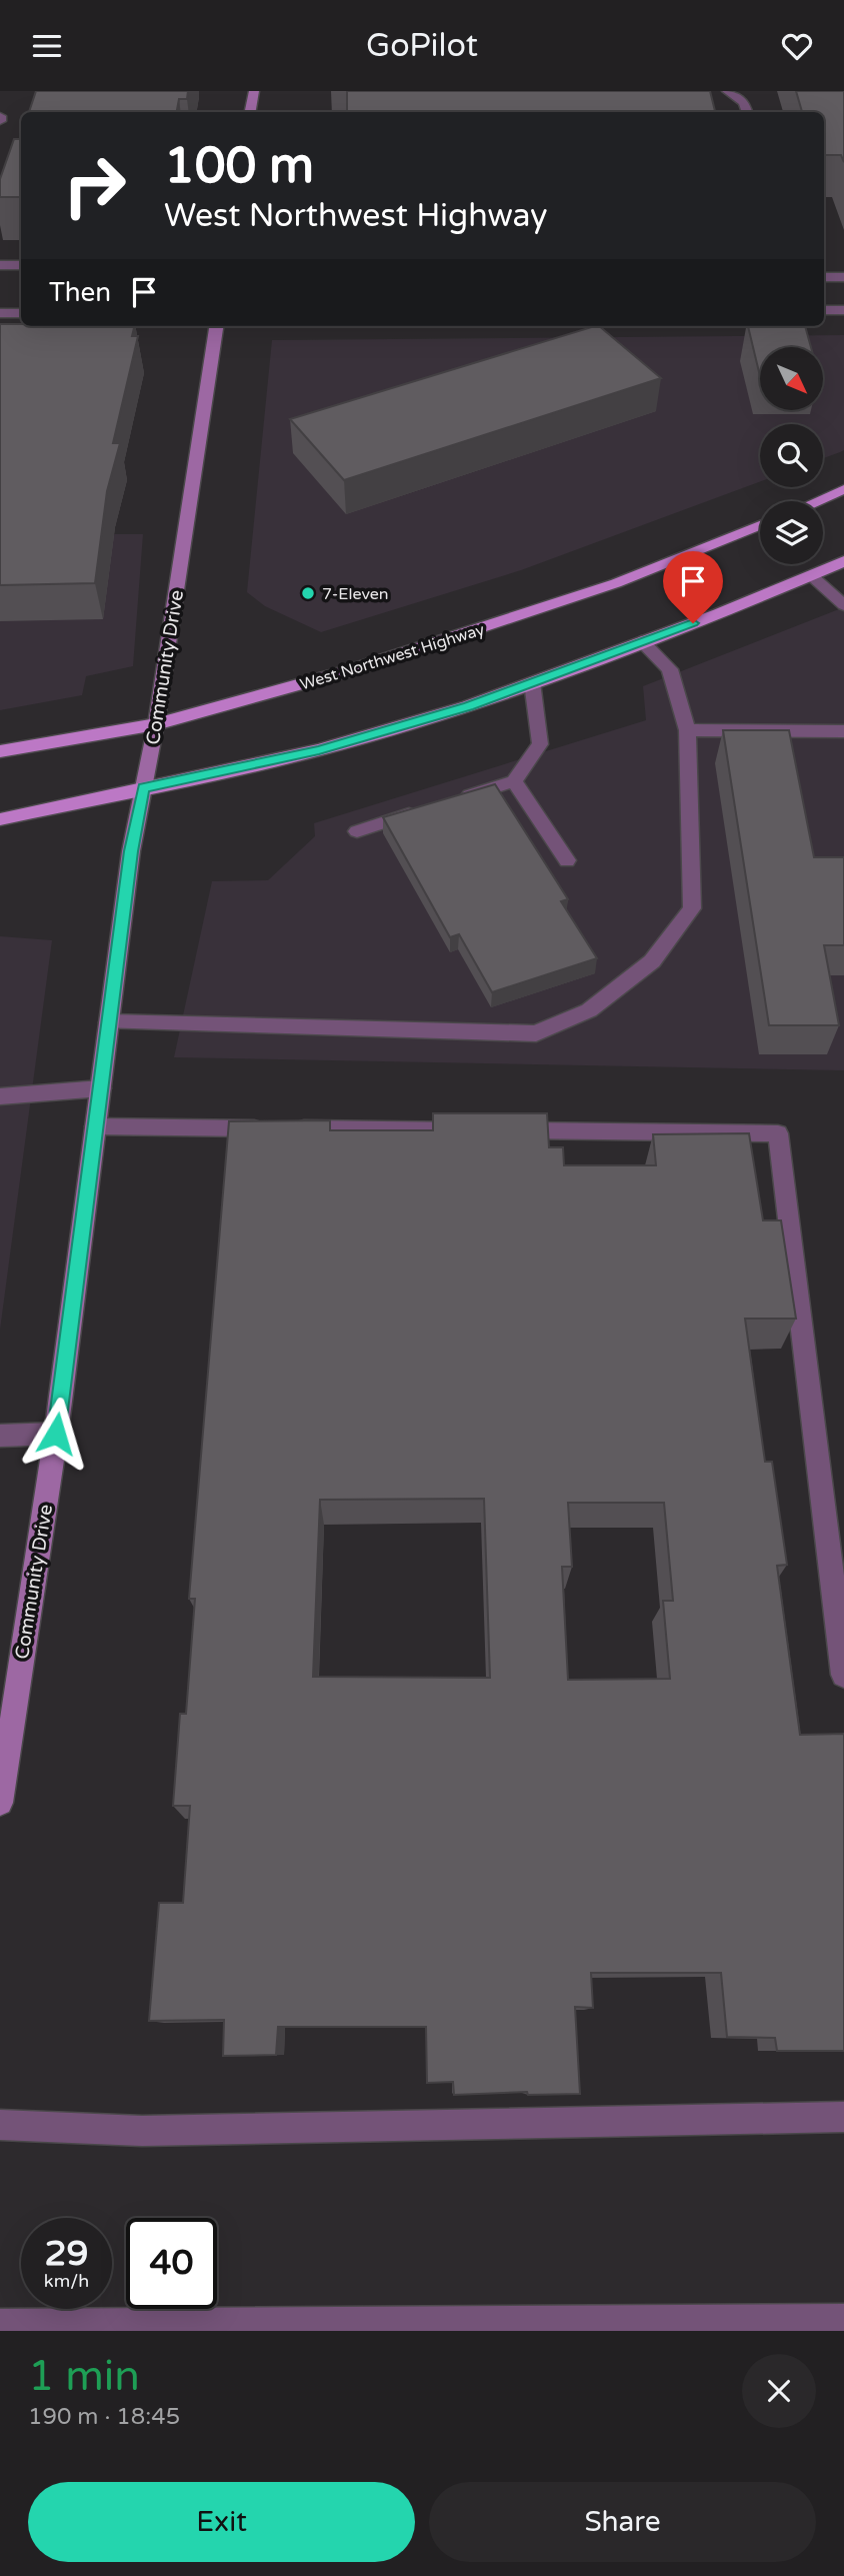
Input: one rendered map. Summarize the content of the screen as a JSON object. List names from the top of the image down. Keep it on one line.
{"streets":{"main road":["West Northwest Highway"],"street":["Community Drive"]},"crossings":[["West Northwest Highway","Community Drive"]],"places":["7-Eleven"],"north":"bottom right","page":{"header":"GoPilot","turn":["100 m","West Northwest Highway"],"then":"Then","speed":"29 km/h","limit":"40","heading":["1 min","190 m · 18:45"],"buttons":["Exit","Share"]}}
